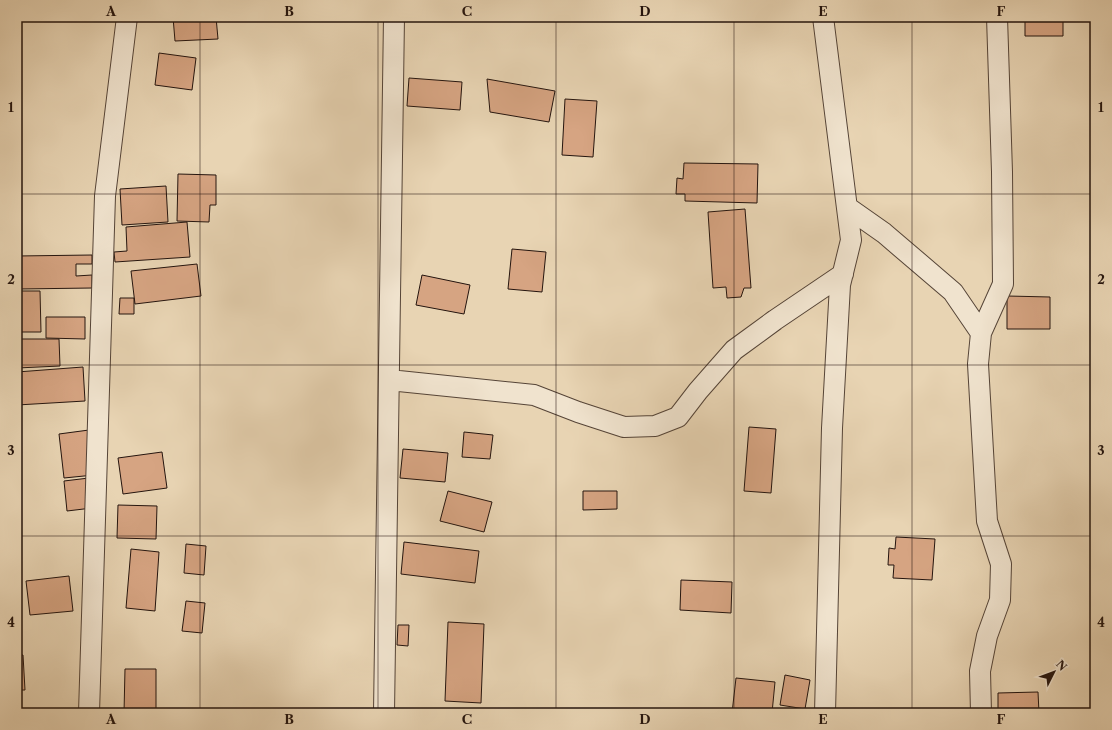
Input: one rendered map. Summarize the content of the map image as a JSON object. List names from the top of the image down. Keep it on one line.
{"north":"top right","grid":{"columns":["A","B","C","D","E","F"],"rows":["1","2","3","4"]}}
